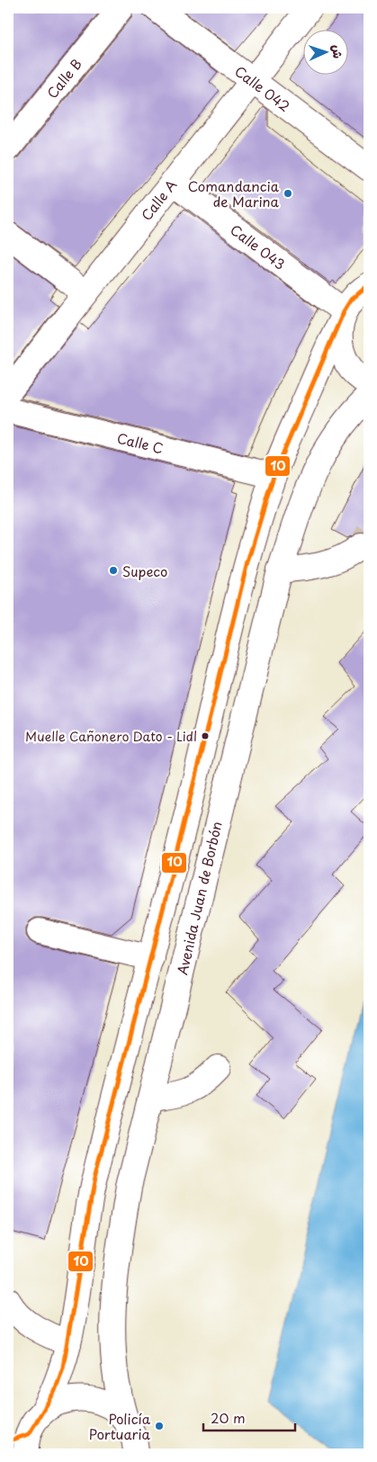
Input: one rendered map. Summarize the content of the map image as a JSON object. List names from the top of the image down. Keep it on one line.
{"streets":{"street":["Calle B","Calle 042","Calle A","Calle 043","Calle C","Avenida Juan de Borbón"]},"crossings":[["Calle 042","Calle A"],["Calle A","Calle 043"]],"places":["Comandancia de Marina","Supeco","Muelle Cañonero Dato - Lidl","Policía Portuaria"],"lines":["transit line 10"],"scale_bar":"20 m","north":"right"}
